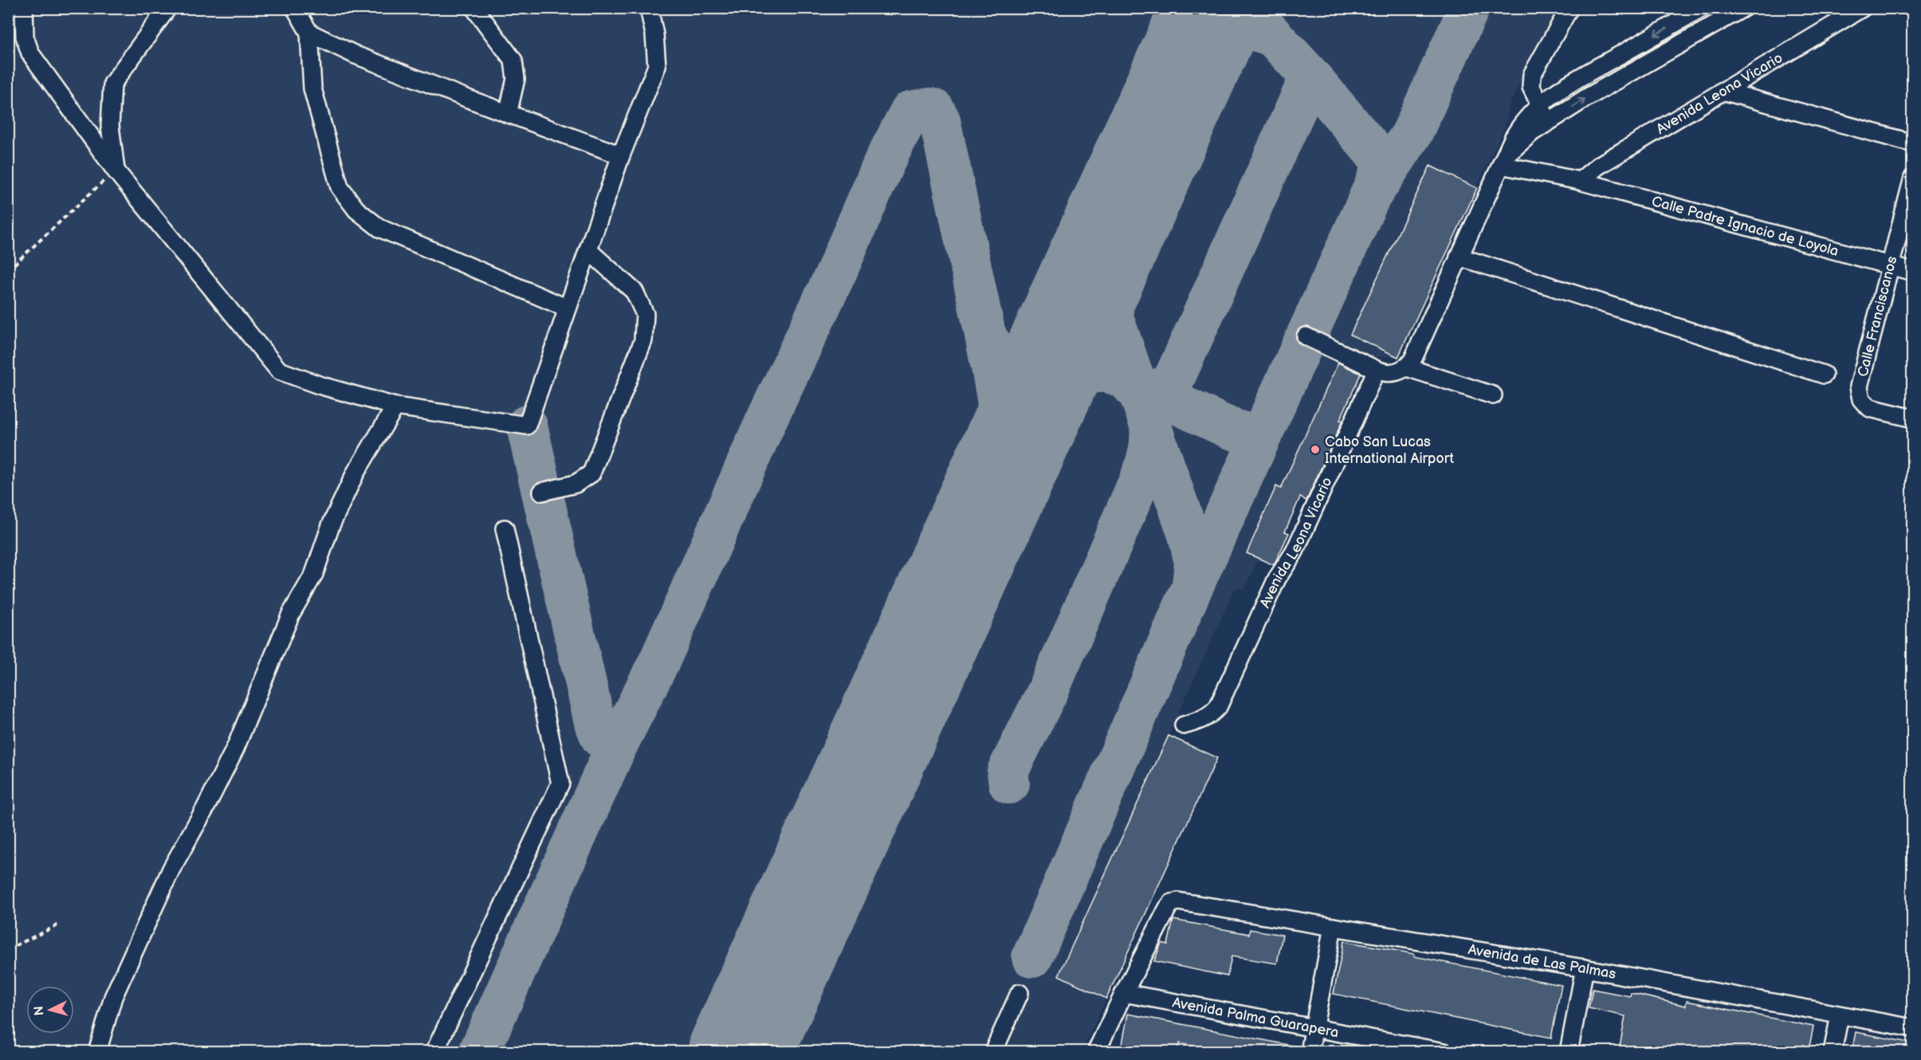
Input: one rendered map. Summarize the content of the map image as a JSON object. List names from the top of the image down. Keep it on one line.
{"streets":{"street":["Avenida Leona Vicario","Calle Padre Ignacio de Loyola","Calle Franciscanos","Avenida de Las Palmas","Avenida Palma Guarapera"]},"crossings":[["Avenida Leona Vicario","Calle Padre Ignacio de Loyola"],["Calle Padre Ignacio de Loyola","Calle Franciscanos"],["Avenida de Las Palmas","Avenida Palma Guarapera"]],"places":["Cabo San Lucas International Airport"],"north":"left"}
